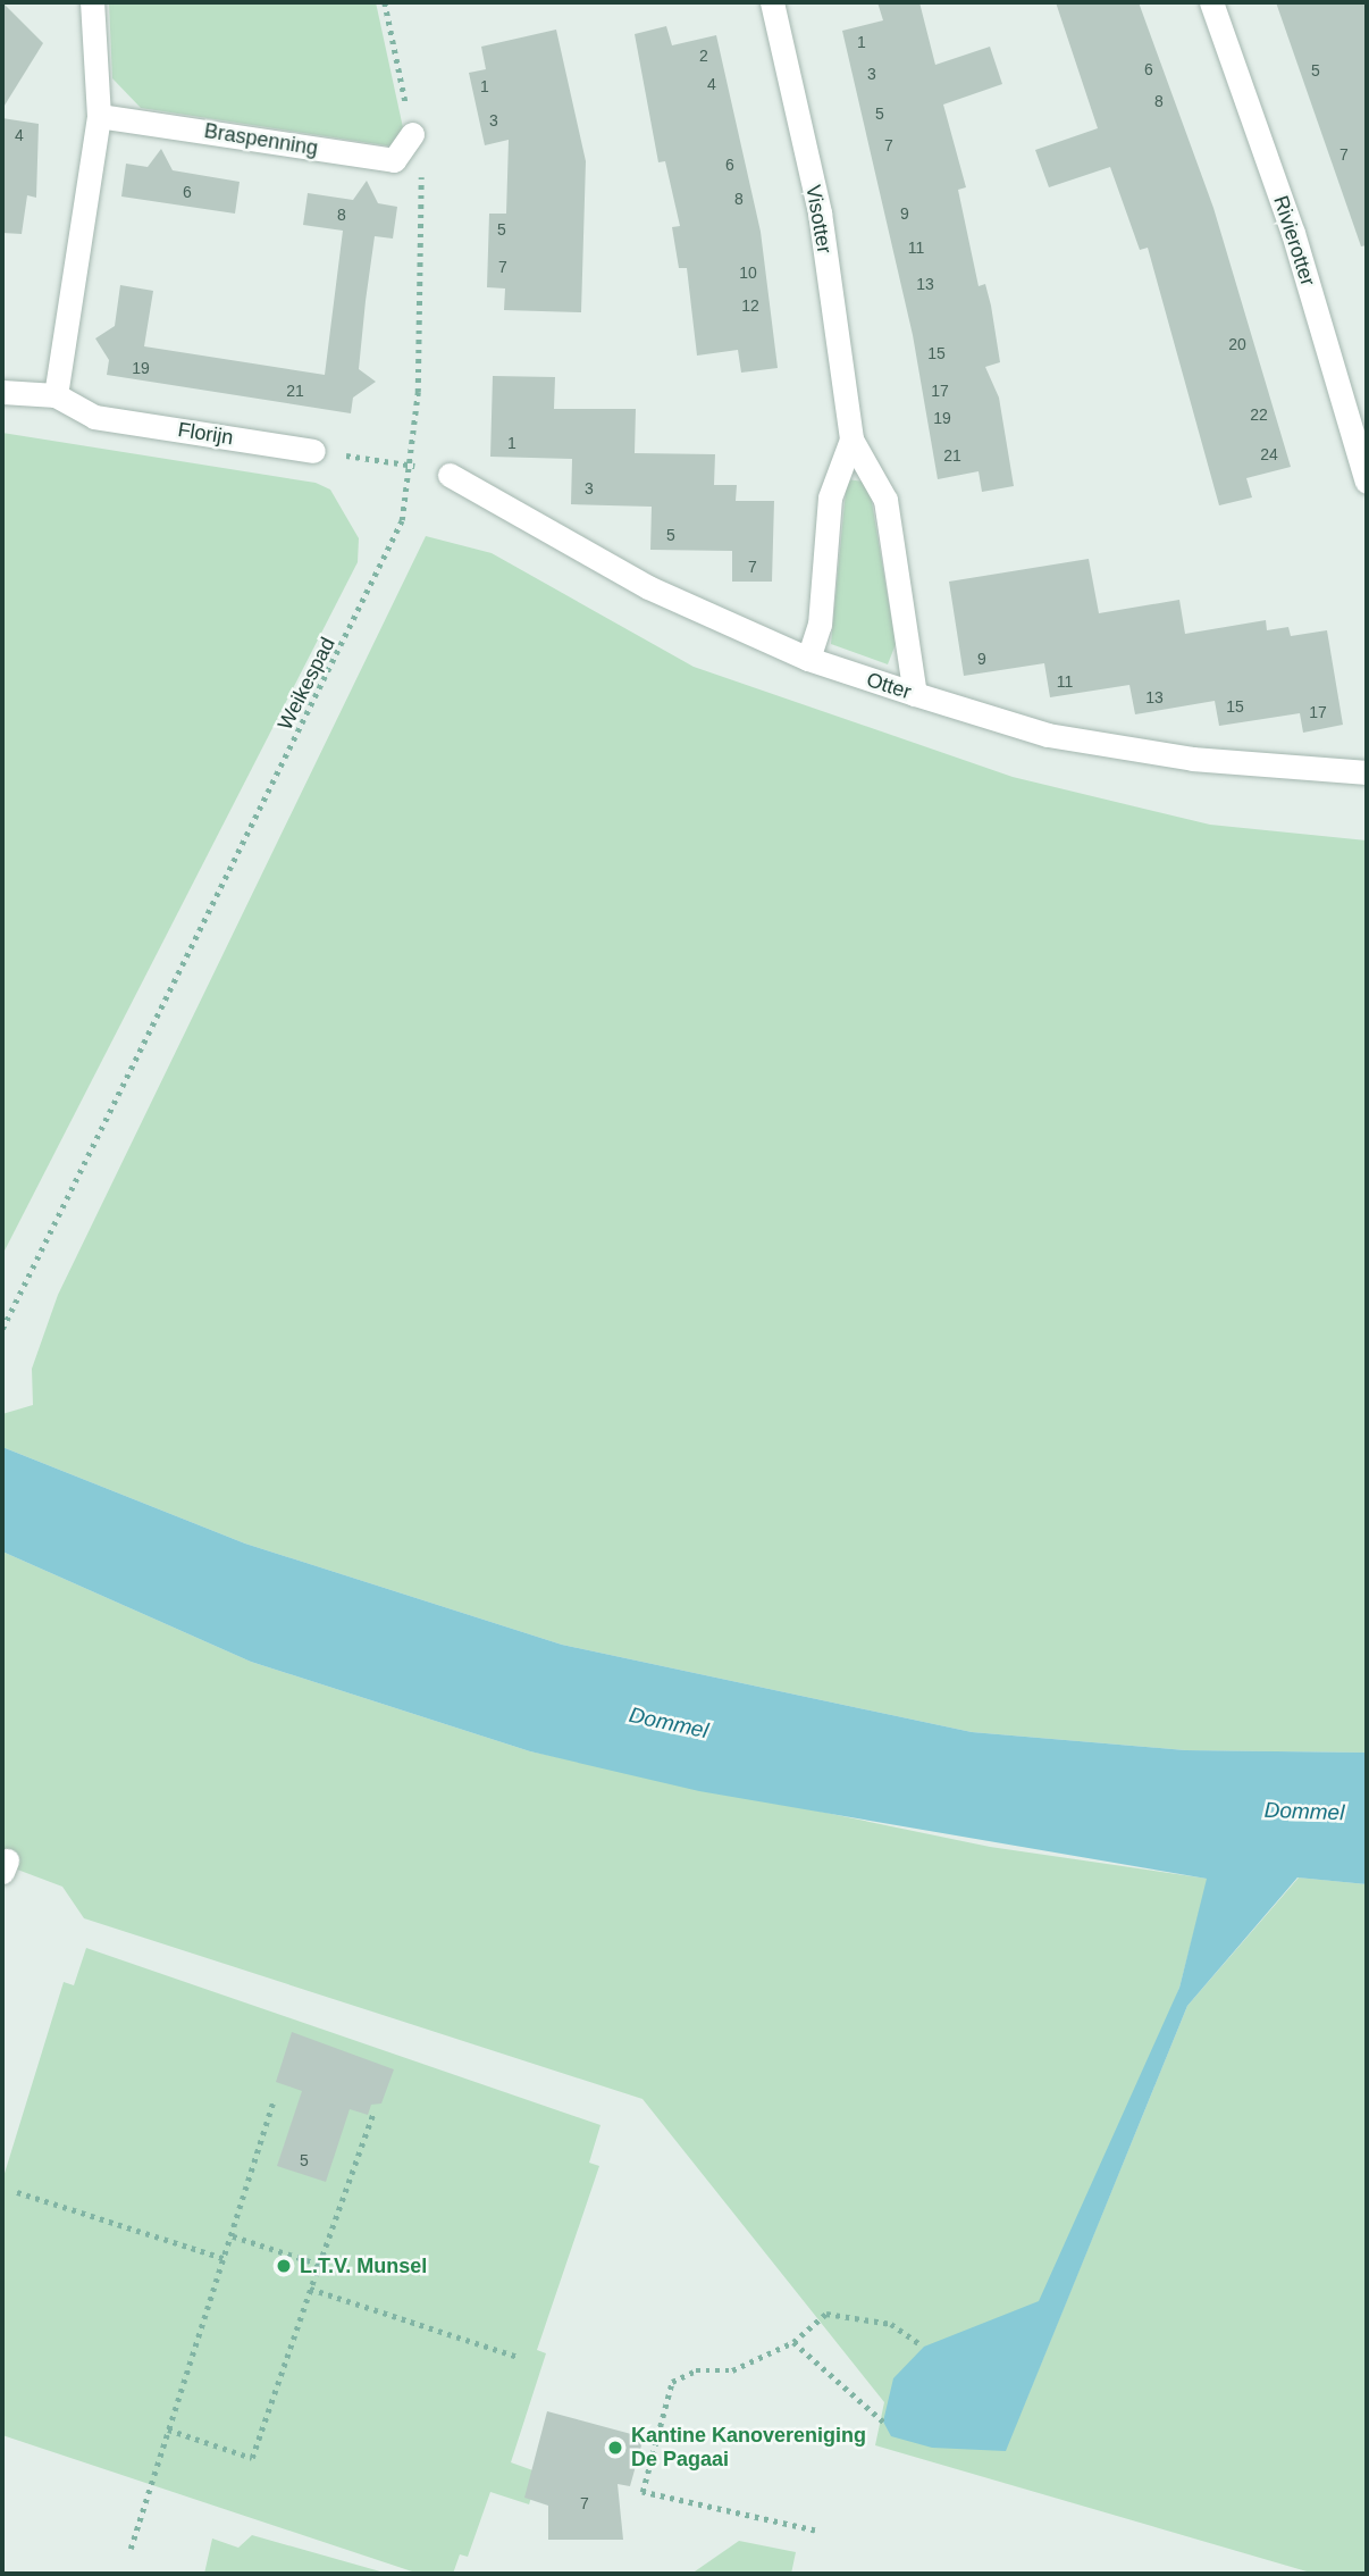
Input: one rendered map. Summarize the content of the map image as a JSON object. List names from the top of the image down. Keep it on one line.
{"streets":{"street":["Braspenning","Visotter","Rivierotter","Florijn","Otter"],"path":["Weikespad"]},"crossings":[["Braspenning","Weikespad"],["Visotter","Otter"]],"water":["Dommel"],"places":["L.T.V. Munsel","Kantine Kanovereniging De Pagaai"],"house_numbers":["1","2","6","5","3","4","1","8","5","3","4","7","7","6","6","8","9","8","5","11","7","10","13","12","20","15","19","21","17","22","19","1","24","21","3","5","7","9","11","13","15","17","5","7"]}
